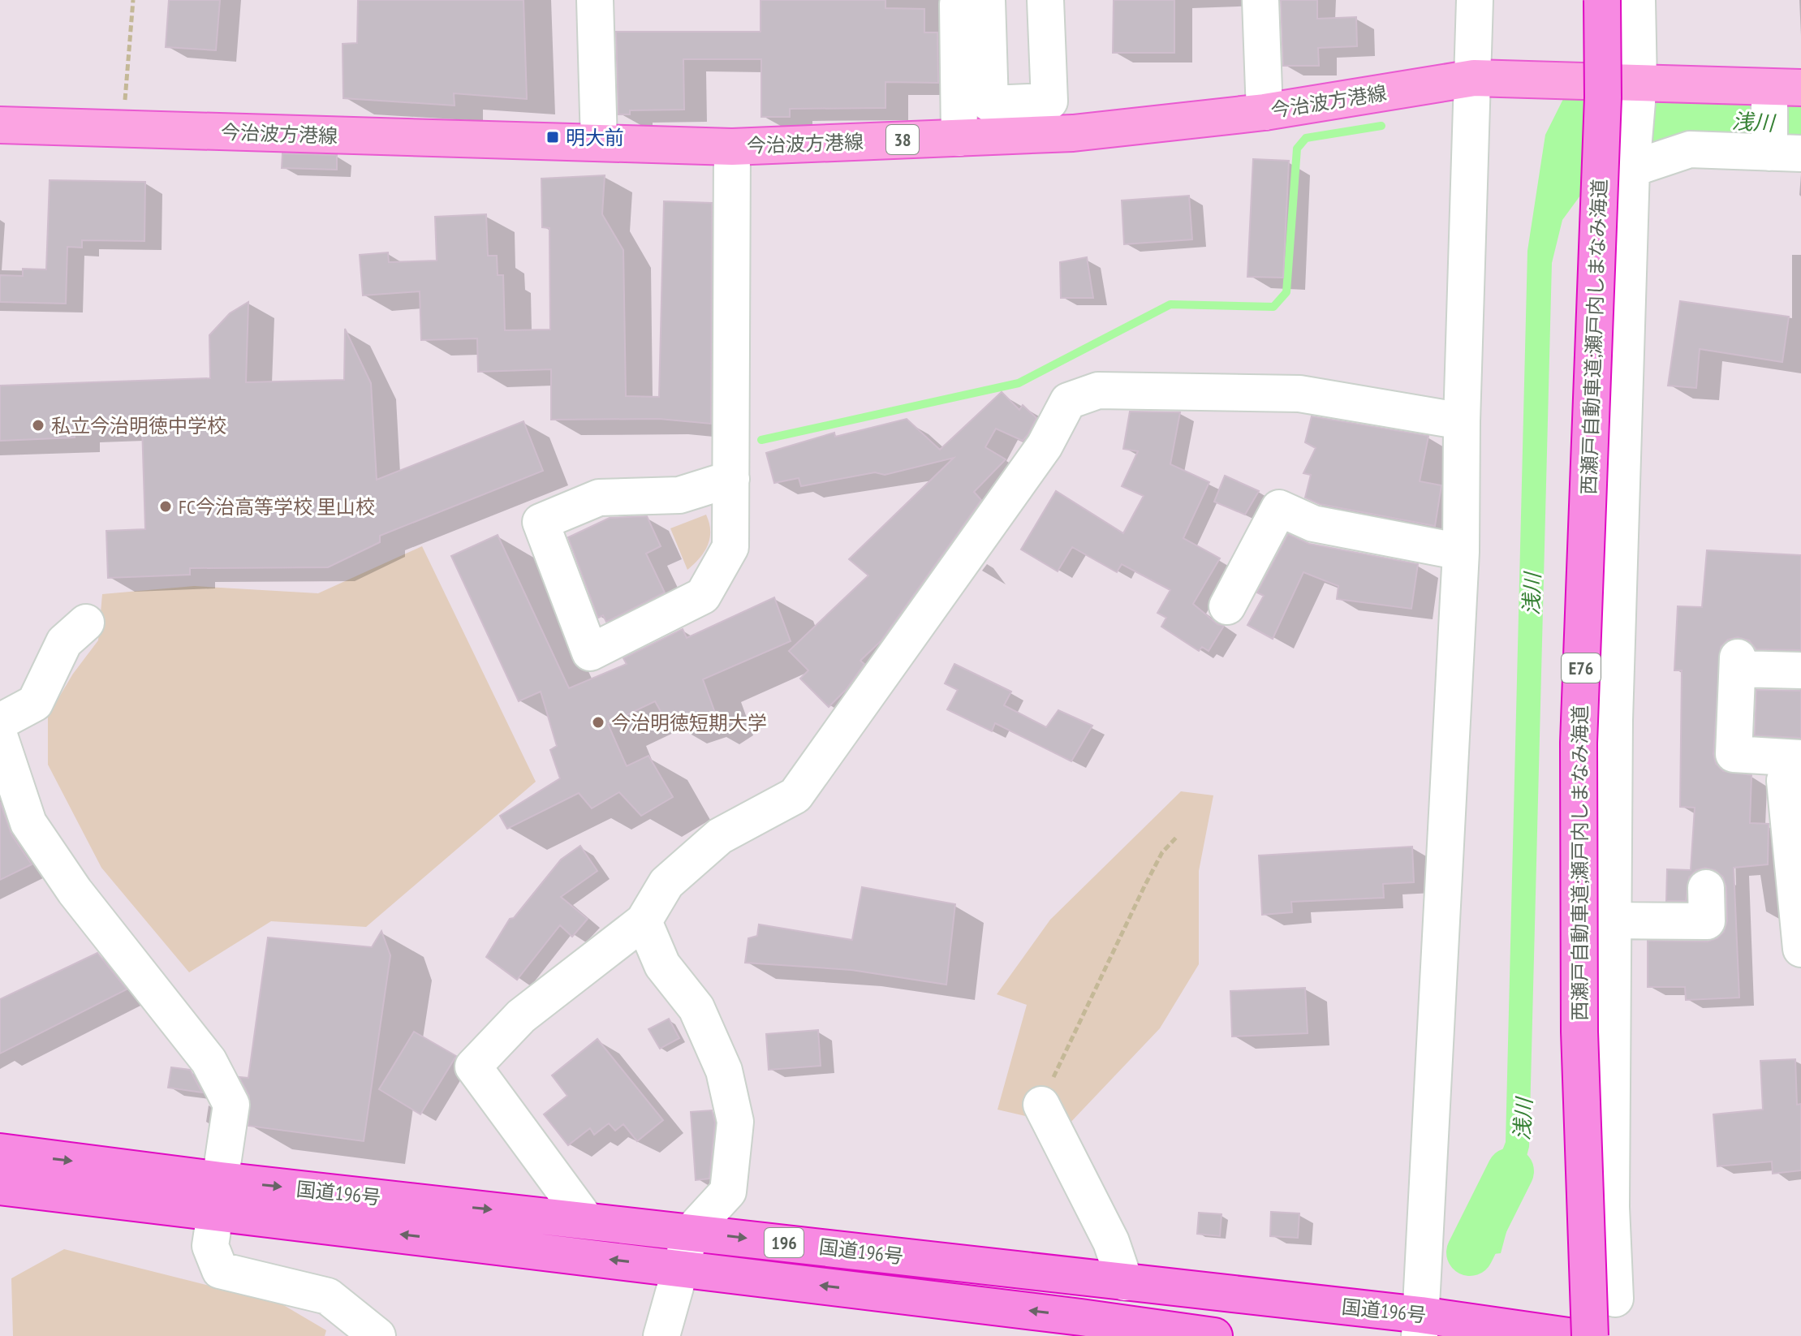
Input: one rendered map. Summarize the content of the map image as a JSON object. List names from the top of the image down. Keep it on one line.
{"streets":{"highway":["西瀬戸自動車道;瀬戸内しまなみ海道","E76","国道196号","196"],"main road":["今治波方港線","38"]},"water":["浅川"],"places":{"transit":["明大前"],"other":["私立今治明徳中学校","FC今治高等学校 里山校","今治明徳短期大学"]}}
